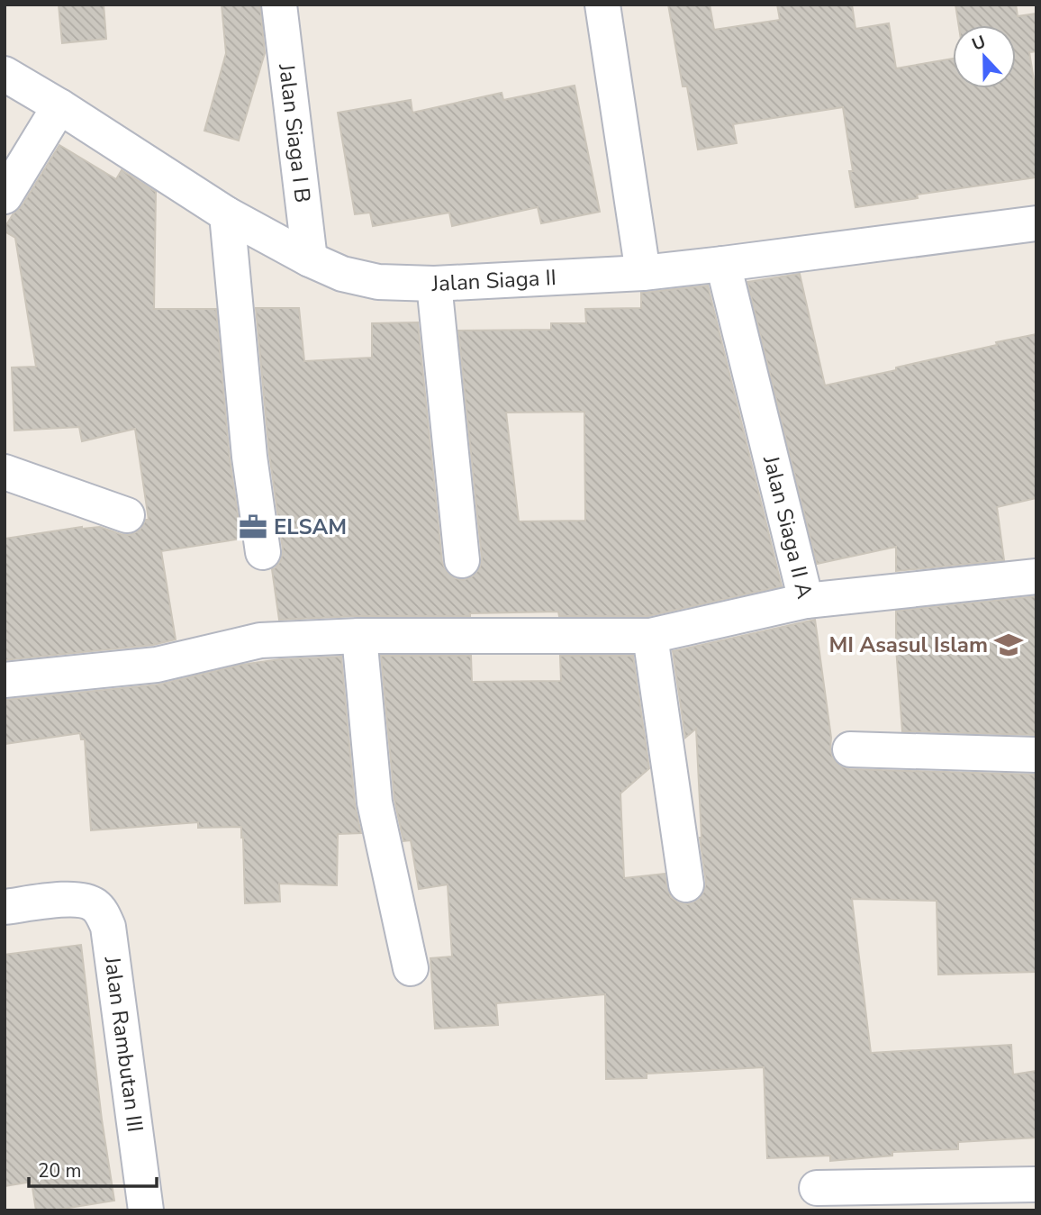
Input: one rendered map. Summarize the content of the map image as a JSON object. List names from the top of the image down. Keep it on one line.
{"streets":{"street":["Jalan Siaga I B","Jalan Siaga II","Jalan Siaga II A","Jalan Rambutan III"]},"crossings":[["Jalan Siaga I B","Jalan Siaga II"],["Jalan Siaga II","Jalan Siaga II A"]],"places":{"office":["ELSAM"],"school or university":["MI Asasul Islam"]},"scale_bar":"20 m","north":"top"}
